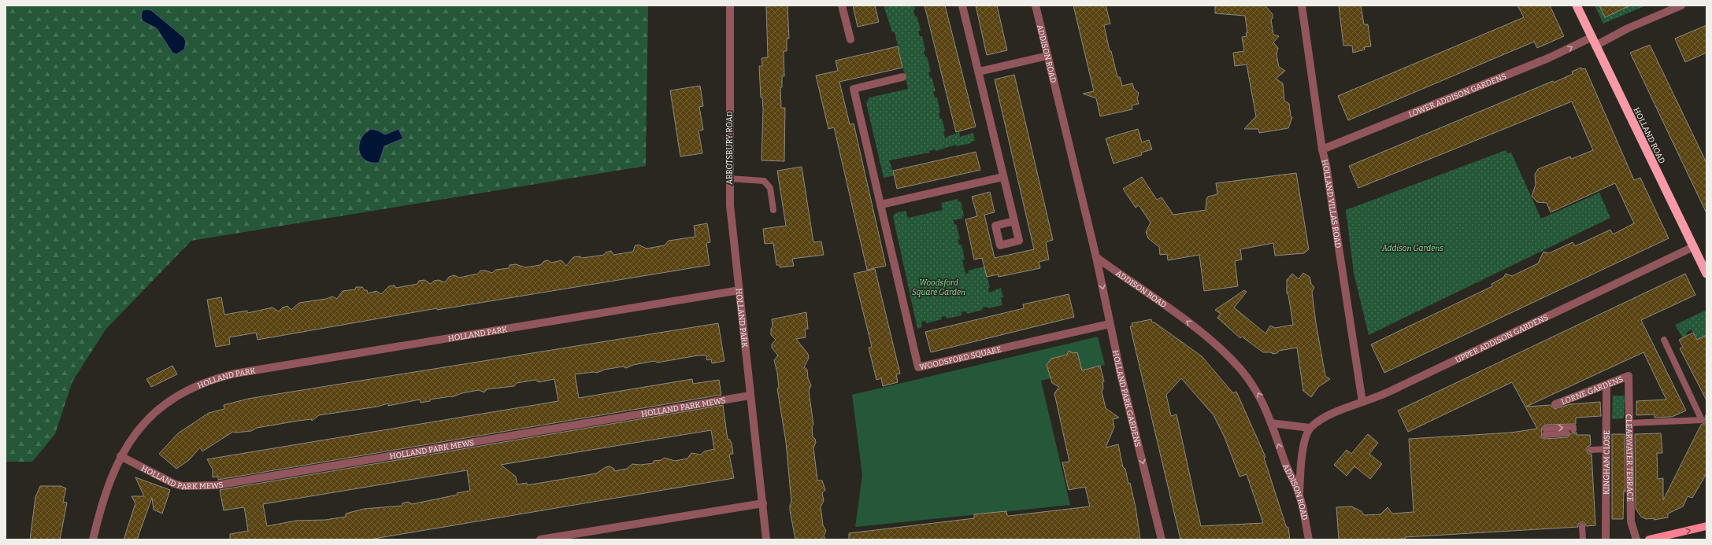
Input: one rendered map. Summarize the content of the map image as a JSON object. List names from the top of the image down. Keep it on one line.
{"streets":{"highway":["HOLLAND ROAD"],"street":["ADDISON ROAD","LOWER ADDISON GARDENS","ABBOTSBURY ROAD","HOLLAND VILLAS ROAD","HOLLAND PARK","UPPER ADDISON GARDENS","WOODSFORD SQUARE","LORNE GARDENS","HOLLAND PARK GARDENS","HOLLAND PARK MEWS","CLEARWATER TERRACE","KINGHAM CLOSE"]},"crossings":[["ADDISON ROAD","HOLLAND PARK GARDENS"],["LOWER ADDISON GARDENS","HOLLAND ROAD"],["LOWER ADDISON GARDENS","HOLLAND VILLAS ROAD"],["HOLLAND ROAD","UPPER ADDISON GARDENS"],["ABBOTSBURY ROAD","HOLLAND PARK"],["HOLLAND VILLAS ROAD","UPPER ADDISON GARDENS"],["HOLLAND PARK","HOLLAND PARK MEWS"],["WOODSFORD SQUARE","HOLLAND PARK GARDENS"],["LORNE GARDENS","CLEARWATER TERRACE"],["LORNE GARDENS","KINGHAM CLOSE"]],"one_way":["ADDISON ROAD","LOWER ADDISON GARDENS","HOLLAND PARK GARDENS"],"parks":["Addison Gardens","Woodsford Square Garden"]}
